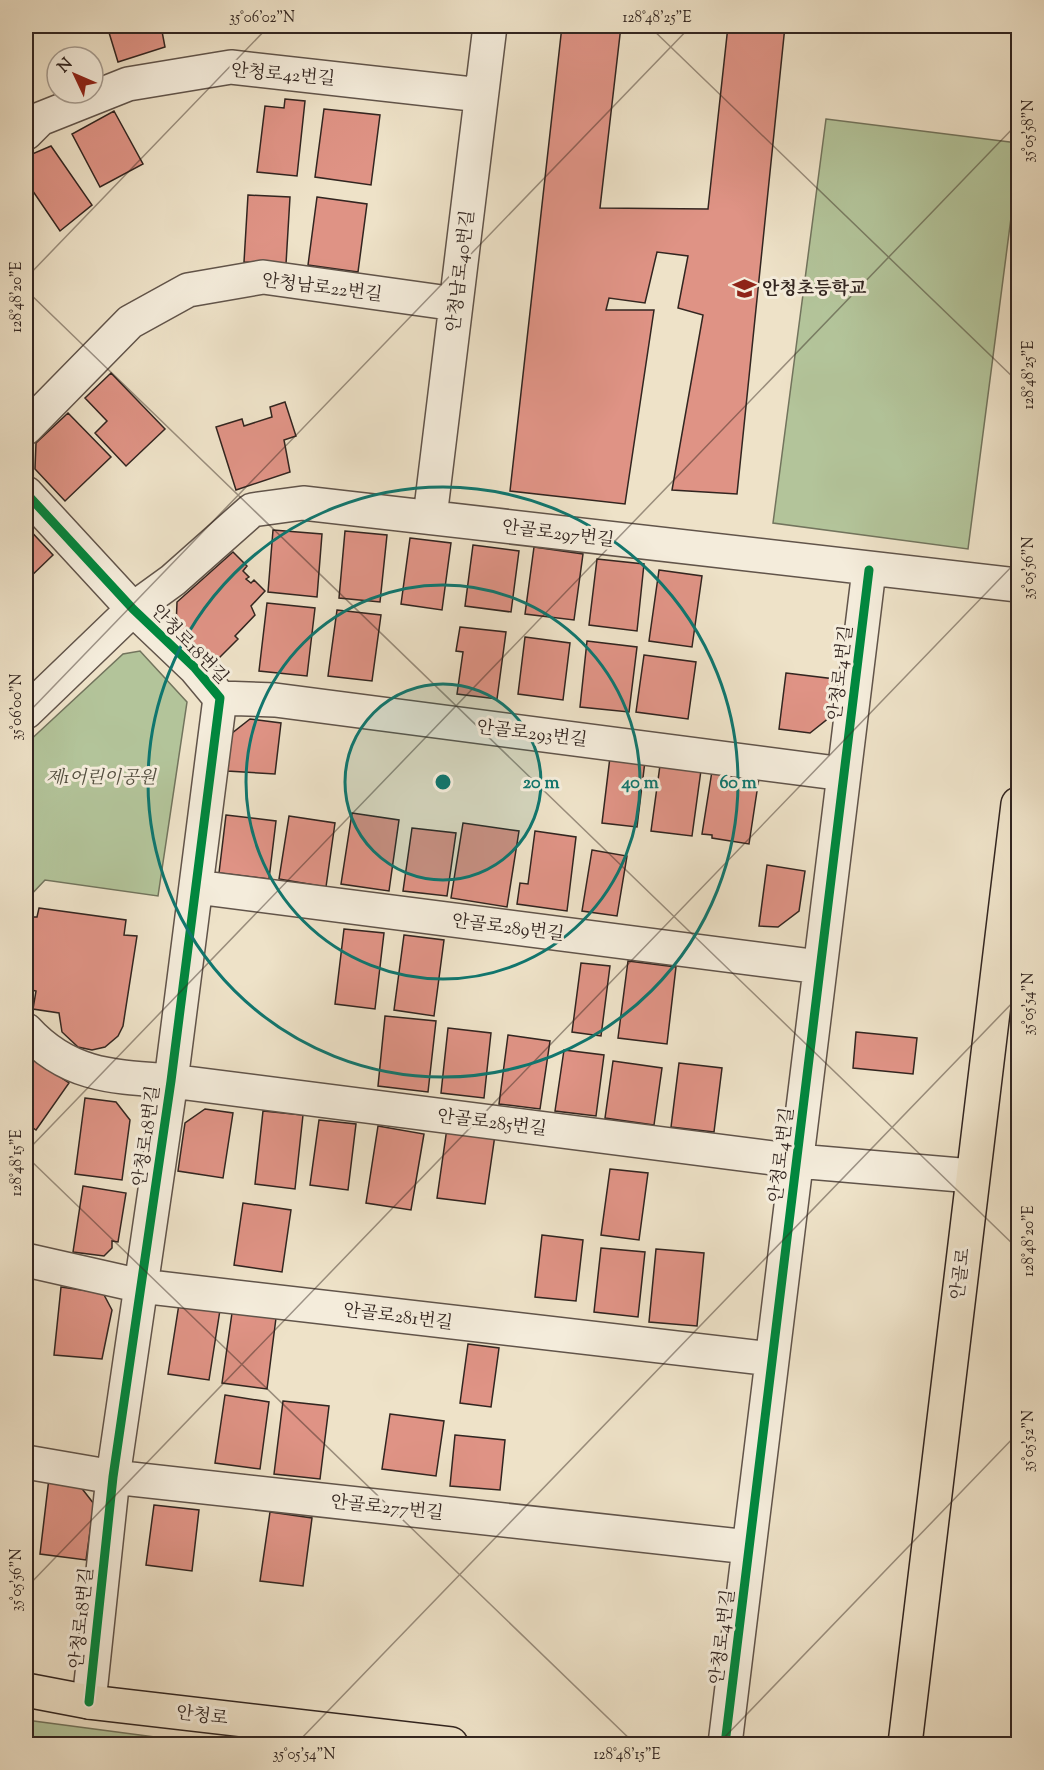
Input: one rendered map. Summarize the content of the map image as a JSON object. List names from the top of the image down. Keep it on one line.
{"streets":{"main road":["안골로","안청로"],"street":["안청로42번길","안청남로40번길","안청남로22번길","안골로297번길","안청로18번길","안청로4번길","안골로293번길","안골로289번길","안골로285번길","안골로281번길","안골로277번길"]},"crossings":[["안청로42번길","안청남로40번길"],["안청남로40번길","안청남로22번길"],["안청남로40번길","안골로297번길"],["안골로297번길","안청로18번길"],["안골로297번길","안청로4번길"],["안청로18번길","안골로293번길"],["안청로18번길","안골로289번길"],["안청로18번길","안골로285번길"],["안청로18번길","안골로281번길"],["안청로18번길","안골로277번길"],["안청로18번길","안청로"],["안청로4번길","안골로293번길"],["안청로4번길","안골로289번길"],["안청로4번길","안골로285번길"],["안청로4번길","안골로281번길"],["안청로4번길","안골로277번길"],["안골로285번길","안골로"]],"parks":["제1어린이공원"],"places":{"school or university":["안청초등학교"]},"north":"top left","coordinates":["35°06'02\"N","128°48'25\"E","35°05'58\"N","128°48'20\"E","35°05'56\"N","35°06'00\"N","35°05'54\"N","128°48'15\"E","35°05'52\"N"],"rings":["20 m","40 m","60 m"]}
